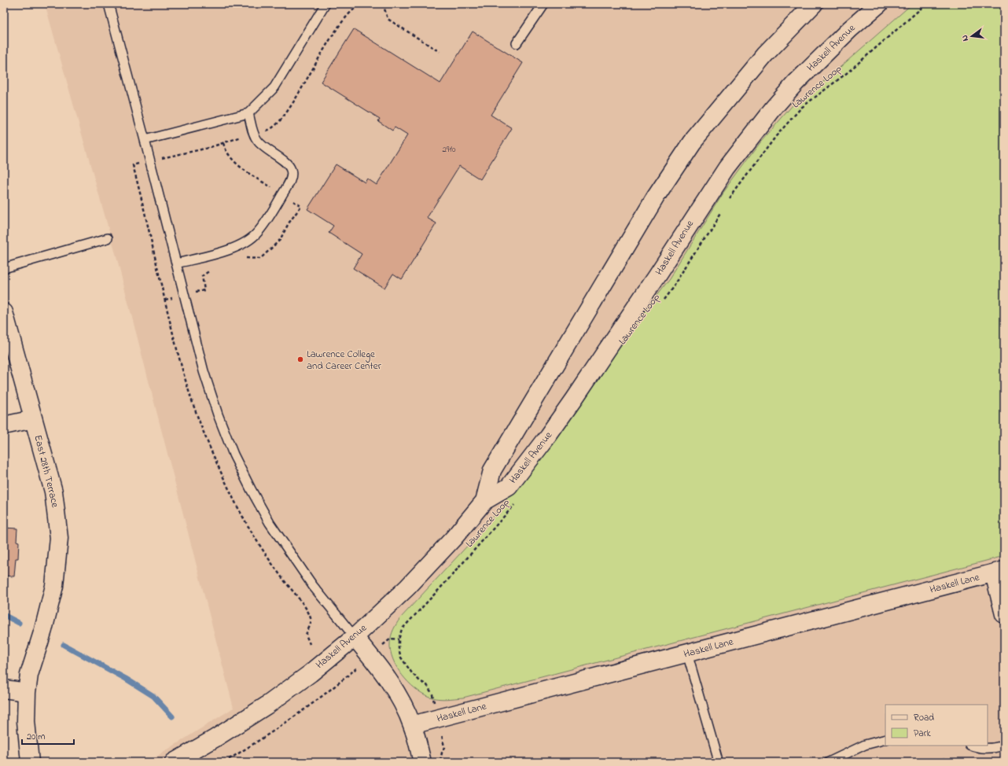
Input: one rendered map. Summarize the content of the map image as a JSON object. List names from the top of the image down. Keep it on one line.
{"streets":{"main road":["Haskell Avenue","East 28th Terrace","Haskell Lane"],"path":["Lawrence Loop"]},"places":["Lawrence College and Career Center"],"house_numbers":["2910"],"legend":["Road","Park"],"scale_bar":"20 m","north":"left"}
